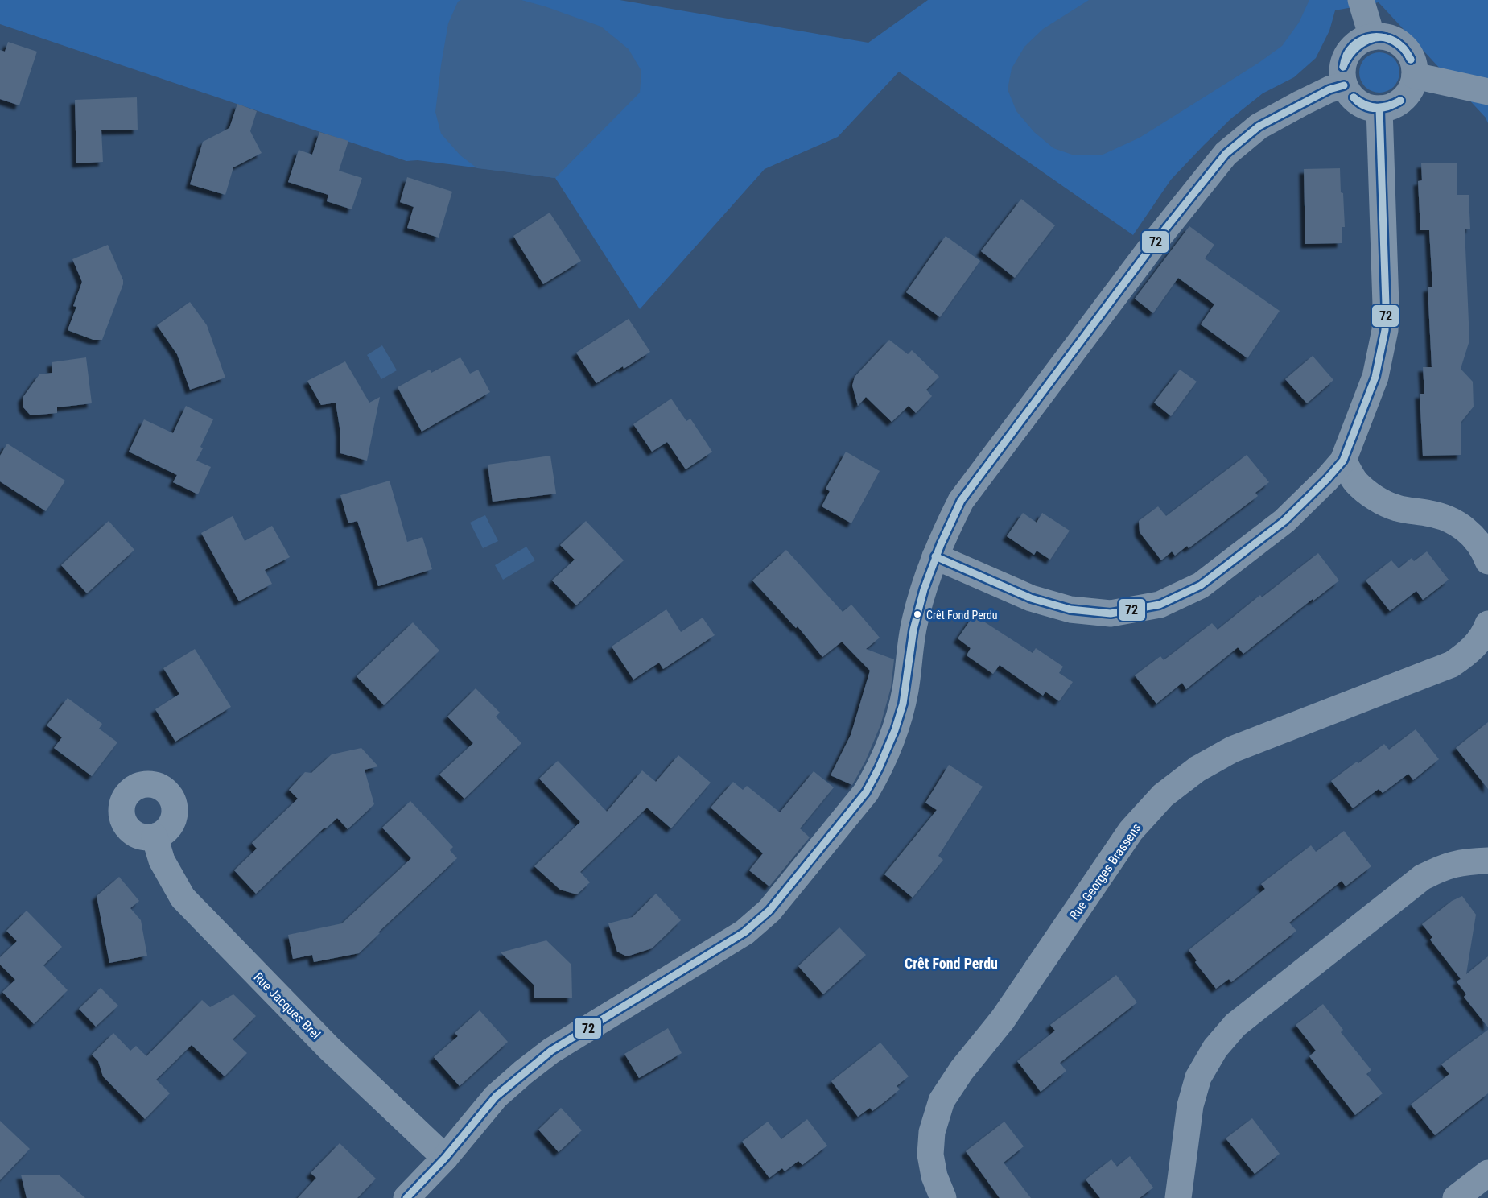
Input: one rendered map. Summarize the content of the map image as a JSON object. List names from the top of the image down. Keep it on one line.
{"streets":{"street":["Rue Georges Brassens","Rue Jacques Brel"]},"districts":["Crêt Fond Perdu"],"places":["Crêt Fond Perdu"],"lines":["transit line 72"]}
